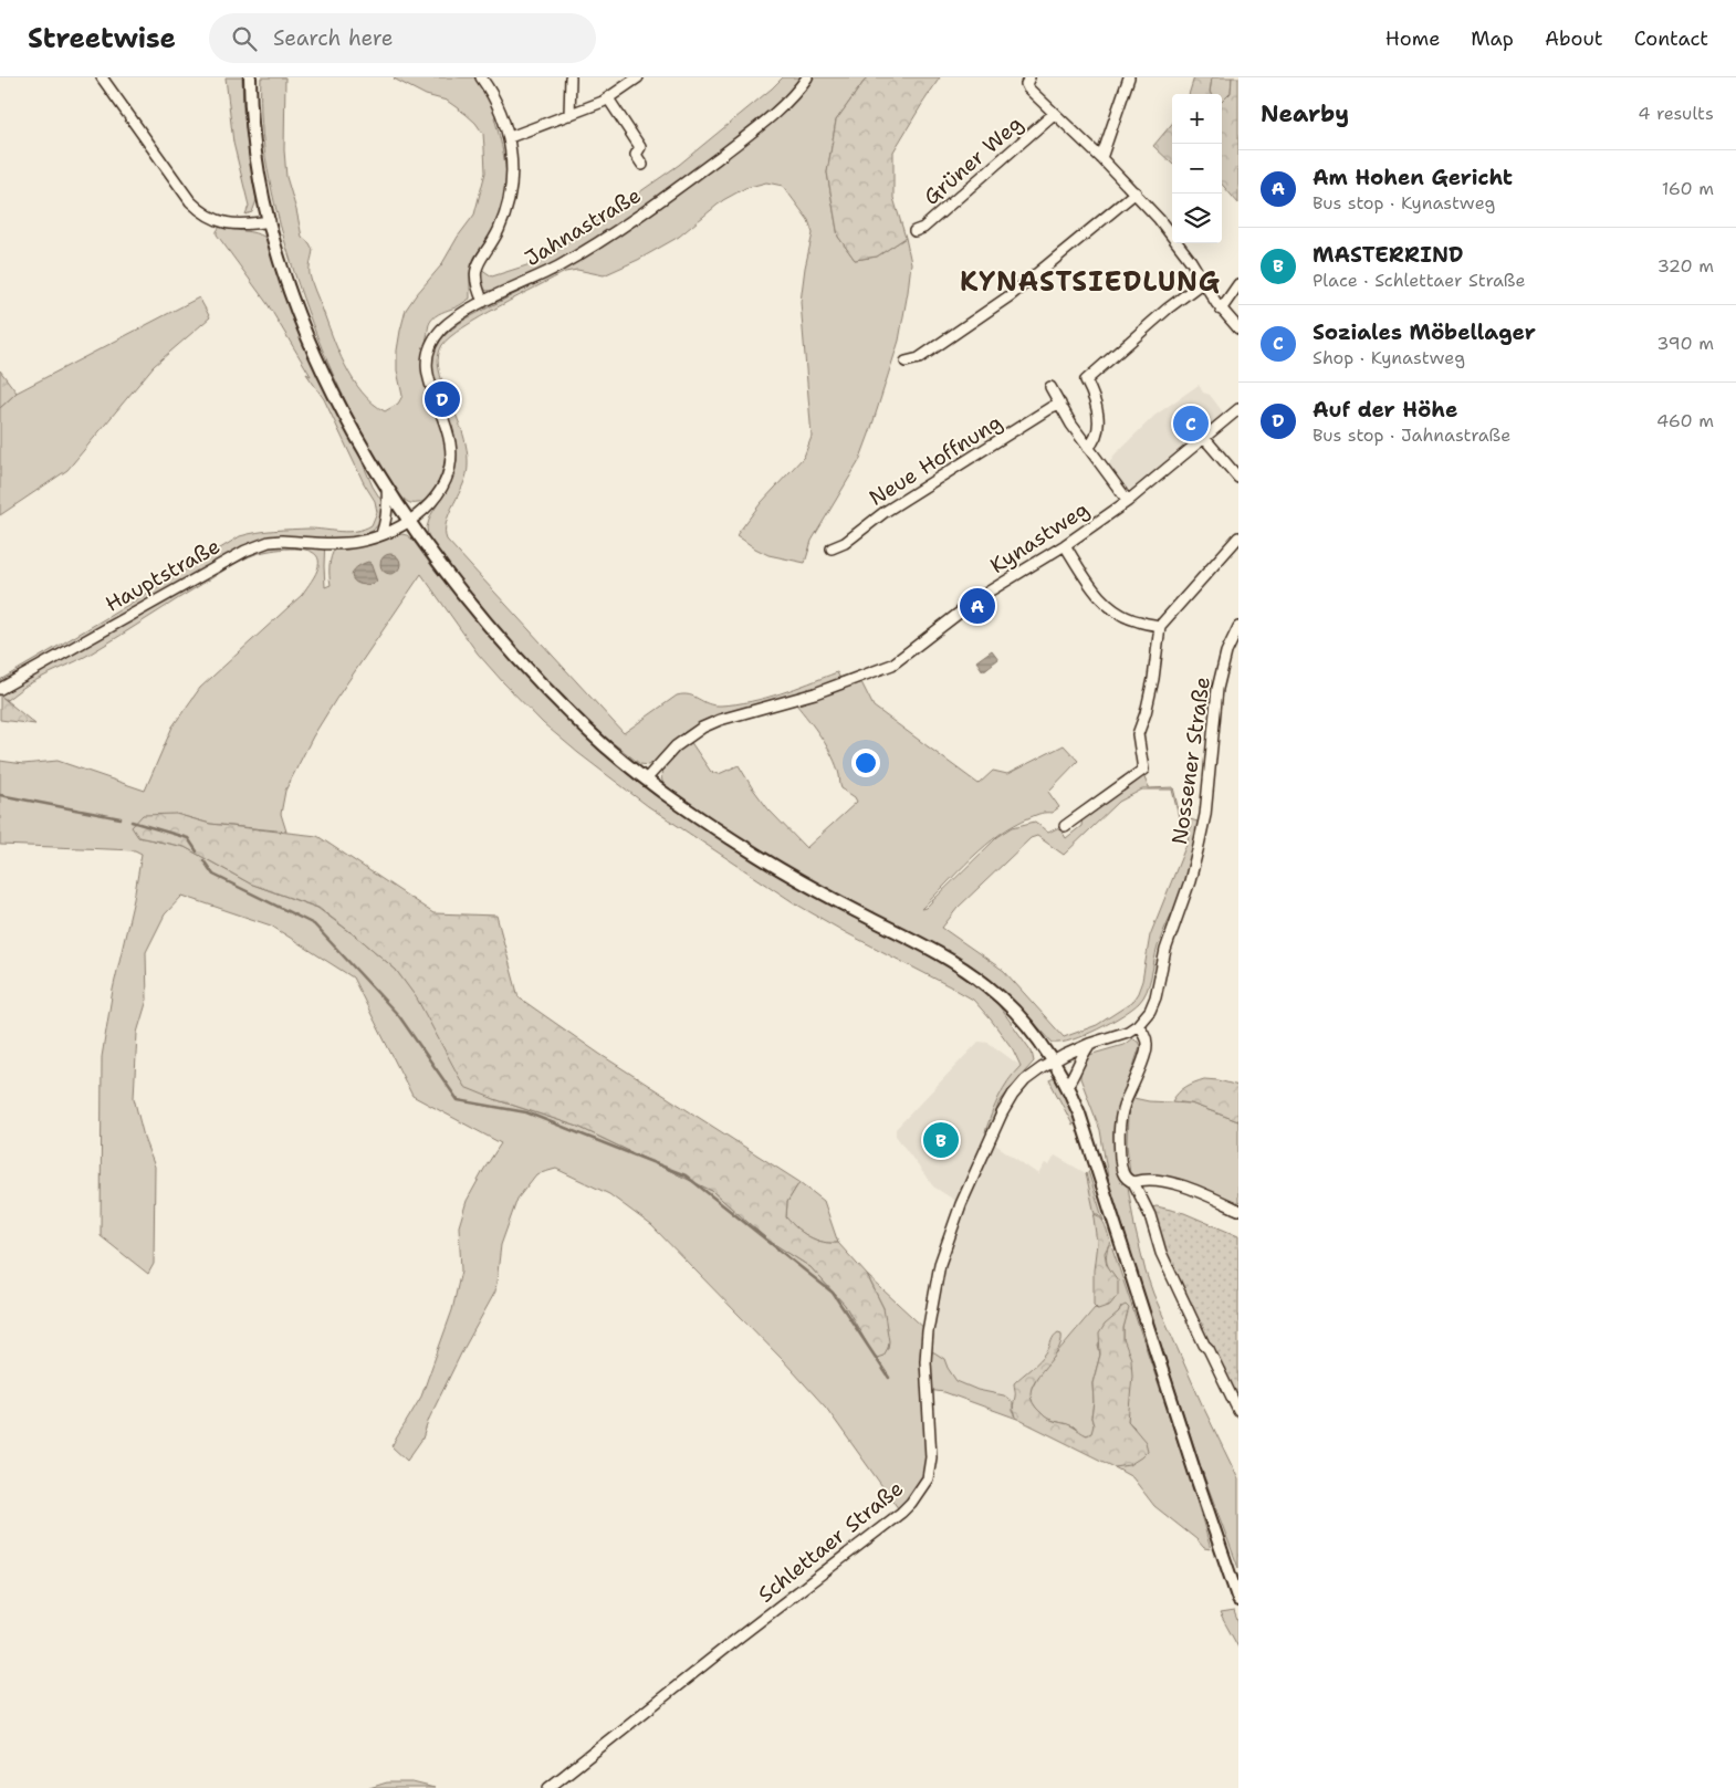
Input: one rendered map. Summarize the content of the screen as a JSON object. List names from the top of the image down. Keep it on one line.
{"streets":{"street":["Grüner Weg","Jahnastraße","Neue Hoffnung","Kynastweg","Hauptstraße","Nossener Straße","Schlettaer Straße"]},"crossings":[["Jahnastraße","Hauptstraße"]],"districts":["KYNASTSIEDLUNG"],"page":{"header":"Streetwise","search":"Search here","nav":["Home","Map","About","Contact"],"heading":["Nearby","4 results"],"map_buttons":["+","−"],"list":[{"mark":"A","name":"Am Hohen Gericht","note":"Bus stop · Kynastweg","value":"160 m"},{"mark":"B","name":"MASTERRIND","note":"Place · Schlettaer Straße","value":"320 m"},{"mark":"C","name":"Soziales Möbellager","note":"Shop · Kynastweg","value":"390 m"},{"mark":"D","name":"Auf der Höhe","note":"Bus stop · Jahnastraße","value":"460 m"}],"pins":["D","C","A","B"]}}
